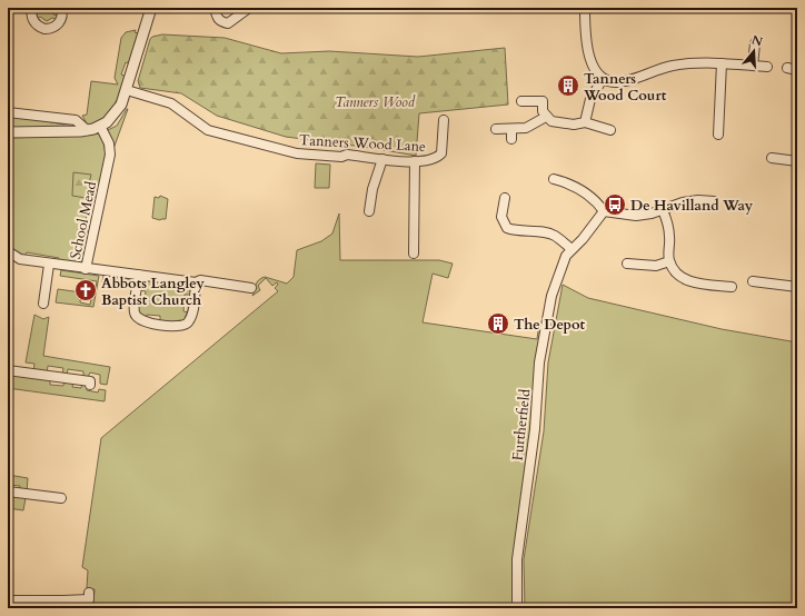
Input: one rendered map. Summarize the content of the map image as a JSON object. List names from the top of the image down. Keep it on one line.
{"streets":{"street":["Tanners Wood Lane","School Mead","Furtherfield"]},"parks":["Tanners Wood"],"places":{"building":["Tanners Wood Court","The Depot"],"bus stop":["De Havilland Way"],"church":["Abbots Langley Baptist Church"]},"north":"top"}
